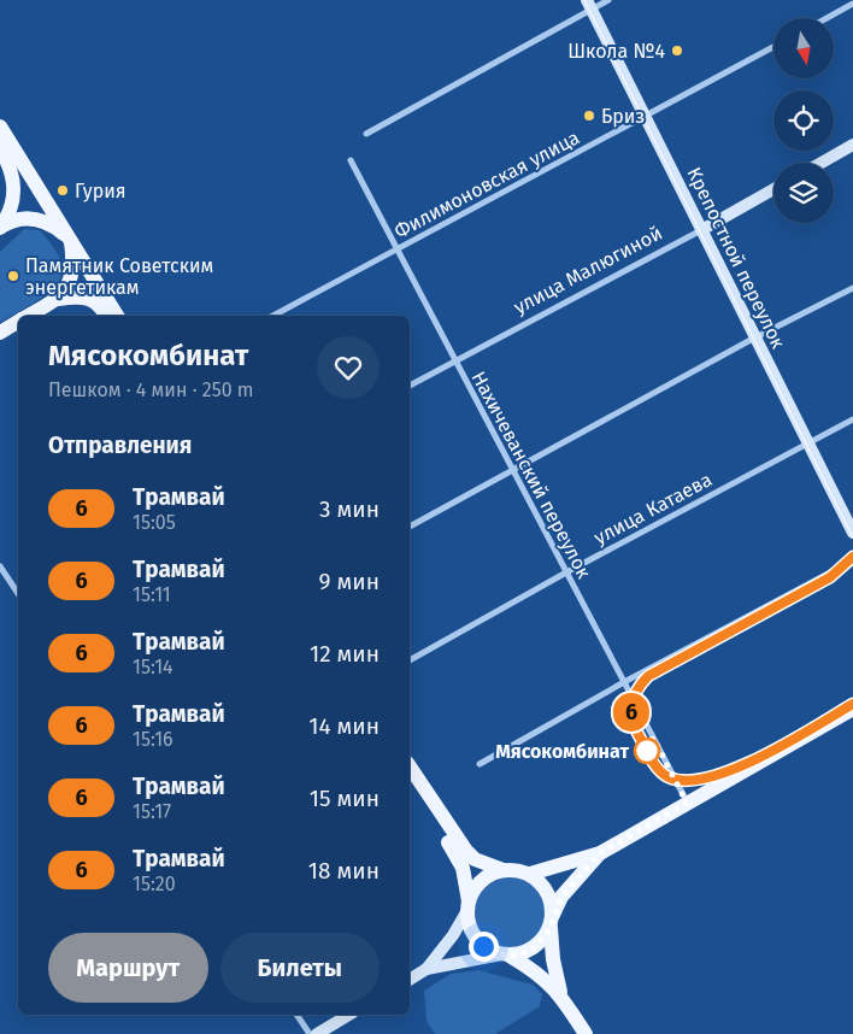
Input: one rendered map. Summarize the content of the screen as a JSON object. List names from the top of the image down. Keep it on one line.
{"streets":{"street":["Филимоновская улица","Крепостной переулок","улица Малюгиной","Нахичеванский переулок","улица Катаева"]},"crossings":[["Филимоновская улица","Крепостной переулок"],["Филимоновская улица","Нахичеванский переулок"],["Крепостной переулок","улица Малюгиной"],["Крепостной переулок","улица Катаева"],["улица Малюгиной","Нахичеванский переулок"],["Нахичеванский переулок","улица Катаева"]],"places":["Школа №4","Бриз","Гурия","Памятник Советским энергетикам","Мясокомбинат"],"lines":["tram line 6"],"north":"bottom","page":{"on_map":"6","heading":[["Мясокомбинат","Пешком · 4 мин · 250 m"],"Отправления"],"list":[{"mark":"6","name":"Трамвай","note":"15:05","value":"3 мин"},{"mark":"6","name":"Трамвай","note":"15:11","value":"9 мин"},{"mark":"6","name":"Трамвай","note":"15:14","value":"12 мин"},{"mark":"6","name":"Трамвай","note":"15:16","value":"14 мин"},{"mark":"6","name":"Трамвай","note":"15:17","value":"15 мин"},{"mark":"6","name":"Трамвай","note":"15:20","value":"18 мин"}],"buttons":["Маршрут","Билеты"]}}
